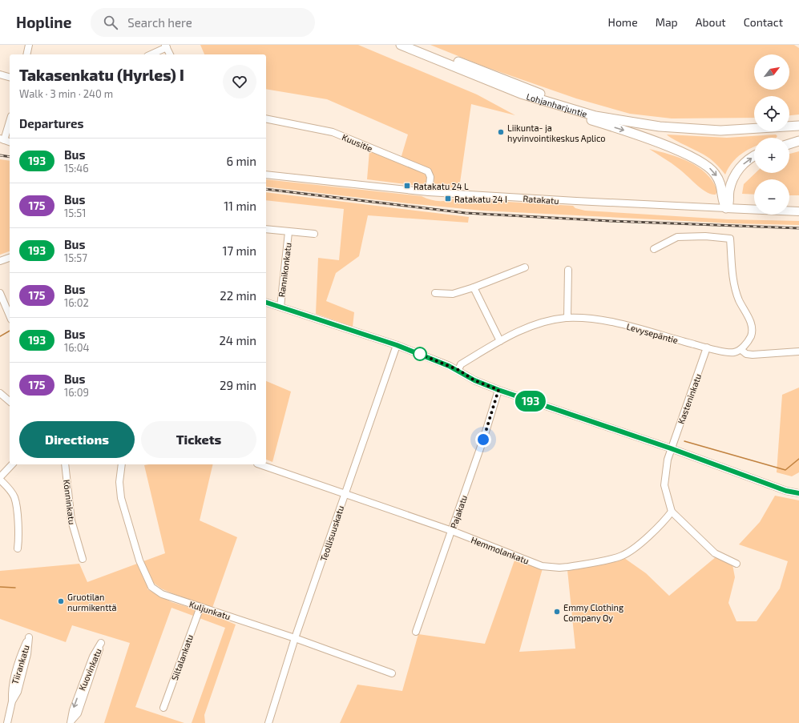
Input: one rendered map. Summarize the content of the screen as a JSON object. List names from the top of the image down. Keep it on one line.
{"streets":{"highway":["Lohjanharjuntie"],"main road":["Ratakatu"],"street":["Kuusitie","Rannikonkatu","Levysepäntie","Kasteninkatu","Könninkatu","Pajakatu","Teollisuuskatu","Hemmolankatu","Kuljunkatu","Siltalankatu","Tiirankatu","Kuovinkatu"]},"crossings":[["Kuusitie","Ratakatu"],["Levysepäntie","Kasteninkatu"],["Pajakatu","Hemmolankatu"],["Teollisuuskatu","Hemmolankatu"],["Teollisuuskatu","Kuljunkatu"],["Kuljunkatu","Siltalankatu"]],"places":{"other":["Liikunta- ja hyvinvointikeskus Aplico","Gruotilan nurmikenttä","Emmy Clothing Company Oy"],"transit":["Ratakatu 24 L","Ratakatu 24 I"]},"lines":["bus line 193"],"north":"top right","page":{"header":"Hopline","search":"Search here","nav":["Home","Map","About","Contact"],"on_map":"193","map_buttons":["+","−"],"heading":[["Takasenkatu (Hyrles) I","Walk · 3 min · 240 m"],"Departures"],"list":[{"mark":"193","name":"Bus","note":"15:46","value":"6 min"},{"mark":"175","name":"Bus","note":"15:51","value":"11 min"},{"mark":"193","name":"Bus","note":"15:57","value":"17 min"},{"mark":"175","name":"Bus","note":"16:02","value":"22 min"},{"mark":"193","name":"Bus","note":"16:04","value":"24 min"},{"mark":"175","name":"Bus","note":"16:09","value":"29 min"}],"buttons":["Directions","Tickets"]}}
